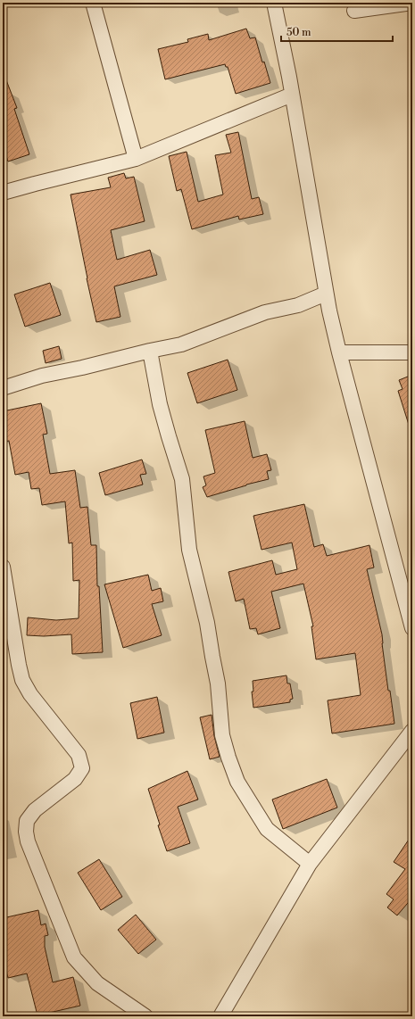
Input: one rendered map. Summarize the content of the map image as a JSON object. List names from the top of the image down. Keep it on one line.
{"scale_bar":"50 m"}
